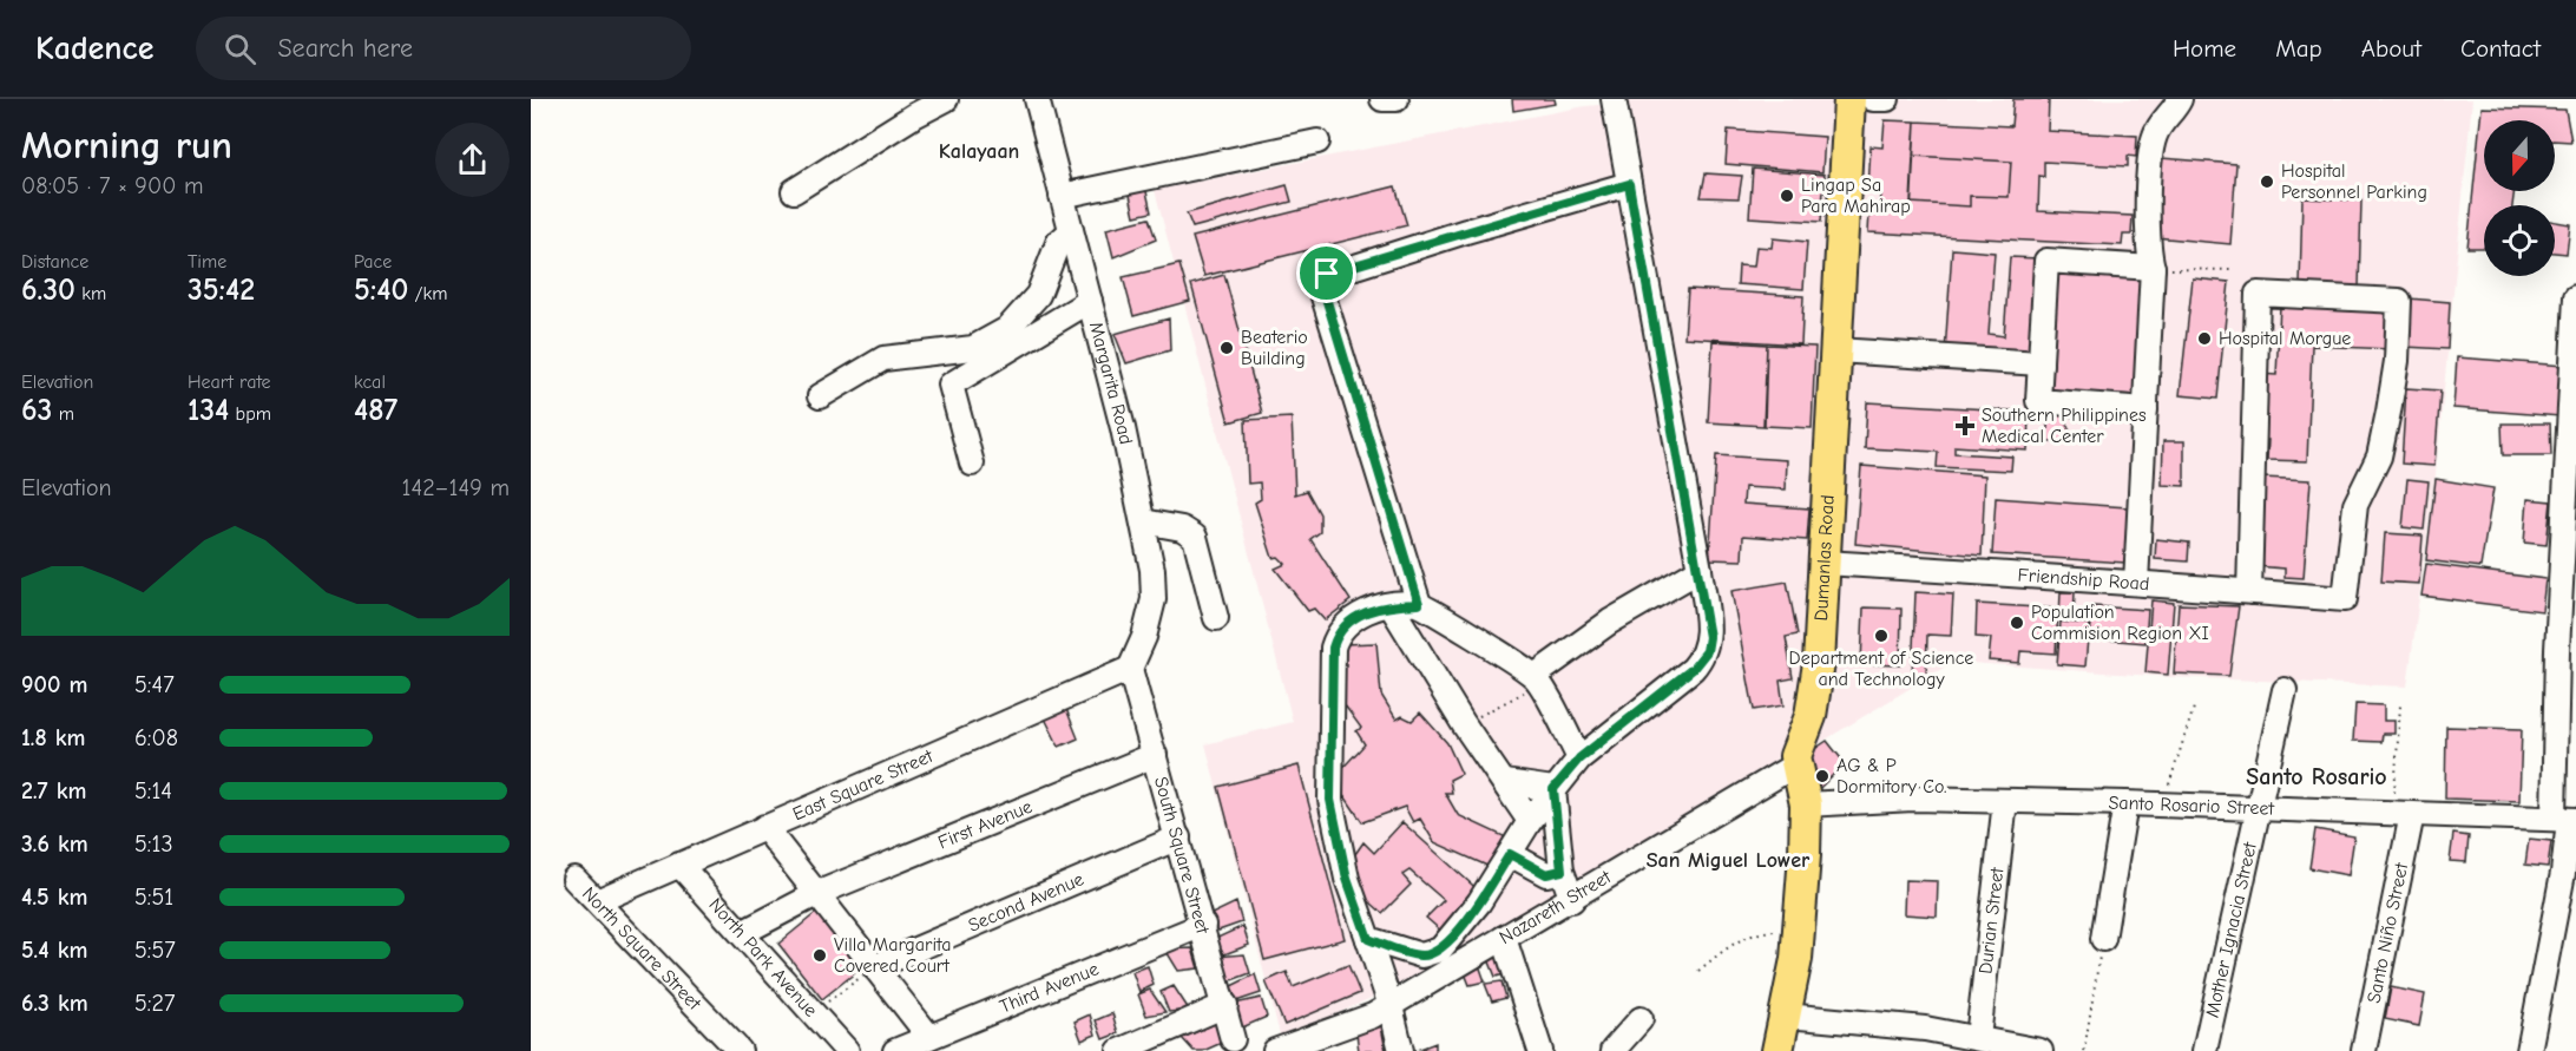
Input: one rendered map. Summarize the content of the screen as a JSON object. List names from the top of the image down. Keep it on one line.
{"streets":{"main road":["Dumanlas Road"],"street":["Margarita Road","Friendship Road","East Square Street","Santo Rosario Street","First Avenue","South Square Street","Second Avenue","Nazareth Street","Durian Street","Mother Ignacia Street","Santo Niño Street","North Square Street","North Park Avenue","Third Avenue"]},"crossings":[["Margarita Road","East Square Street"],["Margarita Road","South Square Street"],["Dumanlas Road","Friendship Road"],["Dumanlas Road","Nazareth Street"],["East Square Street","South Square Street"],["East Square Street","North Square Street"],["East Square Street","North Park Avenue"],["Santo Rosario Street","Durian Street"],["Santo Rosario Street","Mother Ignacia Street"],["Santo Rosario Street","Santo Niño Street"],["First Avenue","South Square Street"],["First Avenue","North Park Avenue"],["South Square Street","Second Avenue"],["South Square Street","Third Avenue"]],"districts":["Kalayaan","Santo Rosario","San Miguel Lower"],"places":{"other":["Hospital Personnel Parking","Lingap Sa Para Mahirap","Hospital Morgue","Beaterio Building","Population Commision Region XI","Department of Science and Technology","AG & P Dormitory Co.","Villa Margarita Covered Court"],"health":["Southern Philippines Medical Center"]},"north":"bottom","page":{"header":"Kadence","search":"Search here","nav":["Home","Map","About","Contact"],"heading":["Morning run","08:05 · 7 × 900 m"],"stats":[["Distance","6.30 km"],["Time","35:42"],["Pace","5:40 /km"],["Elevation","63 m"],["Heart rate","134 bpm"],["kcal","487"]],"chart":["Elevation","142–149 m"],"list":[{"name":"900 m","note":"5:47"},{"name":"1.8 km","note":"6:08"},{"name":"2.7 km","note":"5:14"},{"name":"3.6 km","note":"5:13"},{"name":"4.5 km","note":"5:51"},{"name":"5.4 km","note":"5:57"},{"name":"6.3 km","note":"5:27"}]}}
